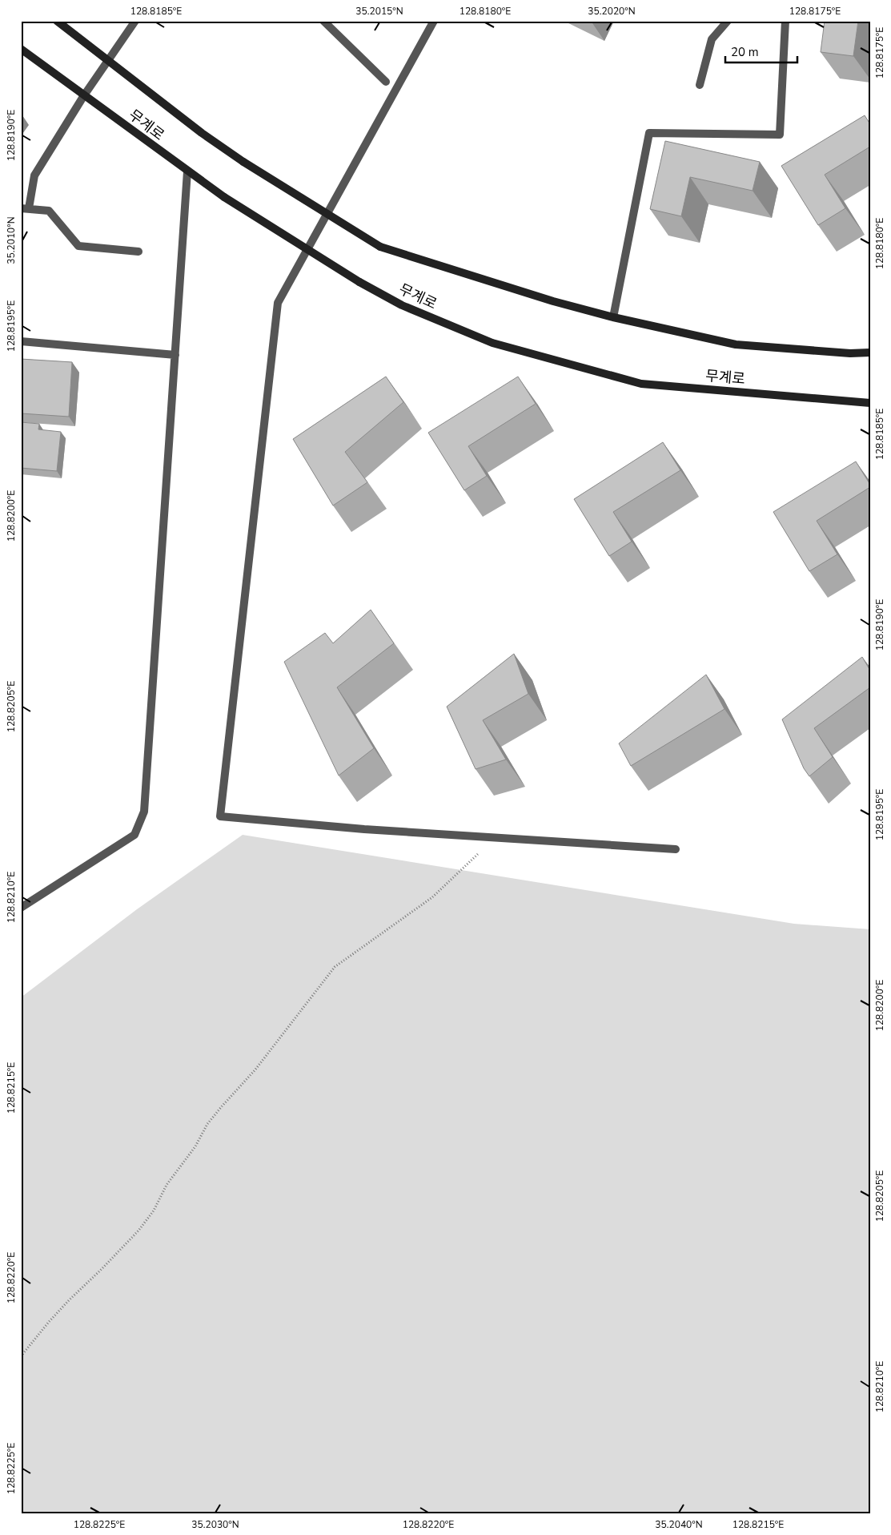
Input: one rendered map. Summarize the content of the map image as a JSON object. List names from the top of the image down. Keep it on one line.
{"streets":{"main road":["무계로"]},"scale_bar":"20 m","coordinates":["128.8185°E","35.2015°N","128.8180°E","35.2020°N","128.8175°E","128.8190°E","35.2010°N","128.8195°E","128.8200°E","128.8205°E","128.8210°E","128.8215°E","128.8220°E","128.8225°E","35.2030°N","35.2040°N"]}
